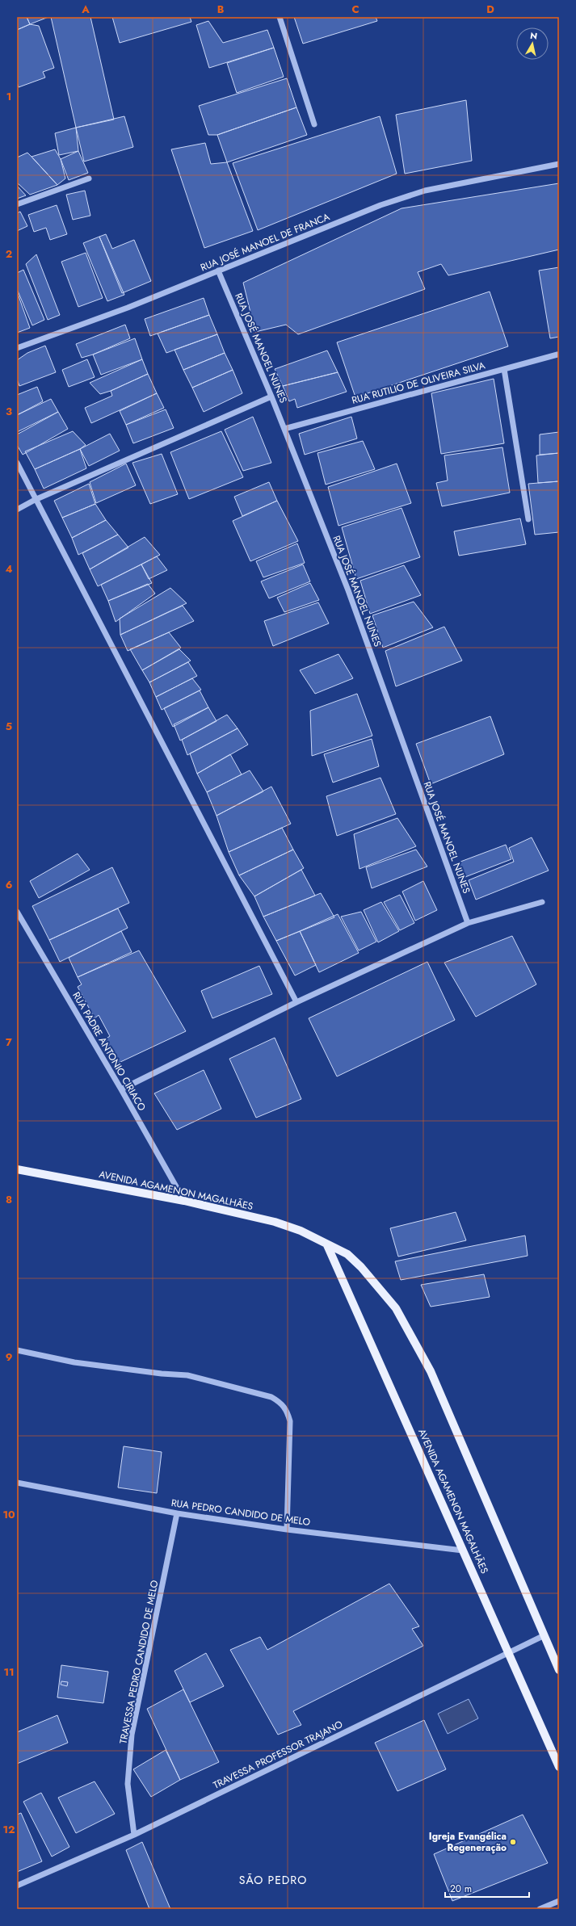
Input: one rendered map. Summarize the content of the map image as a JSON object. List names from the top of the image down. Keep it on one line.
{"streets":{"main road":["AVENIDA AGAMENON MAGALHÃES"],"street":["RUA JOSÉ MANOEL DE FRANCA","RUA JOSÉ MANOEL NUNES","RUA RUTILIO DE OLIVEIRA SILVA","RUA PADRE ANTONIO CIRIACO","RUA PEDRO CANDIDO DE MELO","TRAVESSA PEDRO CANDIDO DE MELO","TRAVESSA PROFESSOR TRAJANO"]},"crossings":[["RUA JOSÉ MANOEL DE FRANCA","RUA JOSÉ MANOEL NUNES"],["RUA JOSÉ MANOEL NUNES","RUA RUTILIO DE OLIVEIRA SILVA"],["RUA PADRE ANTONIO CIRIACO","AVENIDA AGAMENON MAGALHÃES"],["AVENIDA AGAMENON MAGALHÃES","RUA PEDRO CANDIDO DE MELO"],["AVENIDA AGAMENON MAGALHÃES","TRAVESSA PROFESSOR TRAJANO"],["RUA PEDRO CANDIDO DE MELO","TRAVESSA PEDRO CANDIDO DE MELO"],["TRAVESSA PEDRO CANDIDO DE MELO","TRAVESSA PROFESSOR TRAJANO"]],"districts":["SÃO PEDRO"],"places":["Igreja Evangélica Regeneração"],"scale_bar":"20 m","north":"top","grid":{"columns":["A","B","C","D"],"rows":["1","2","3","4","5","6","7","8","9","10","11","12"]}}
